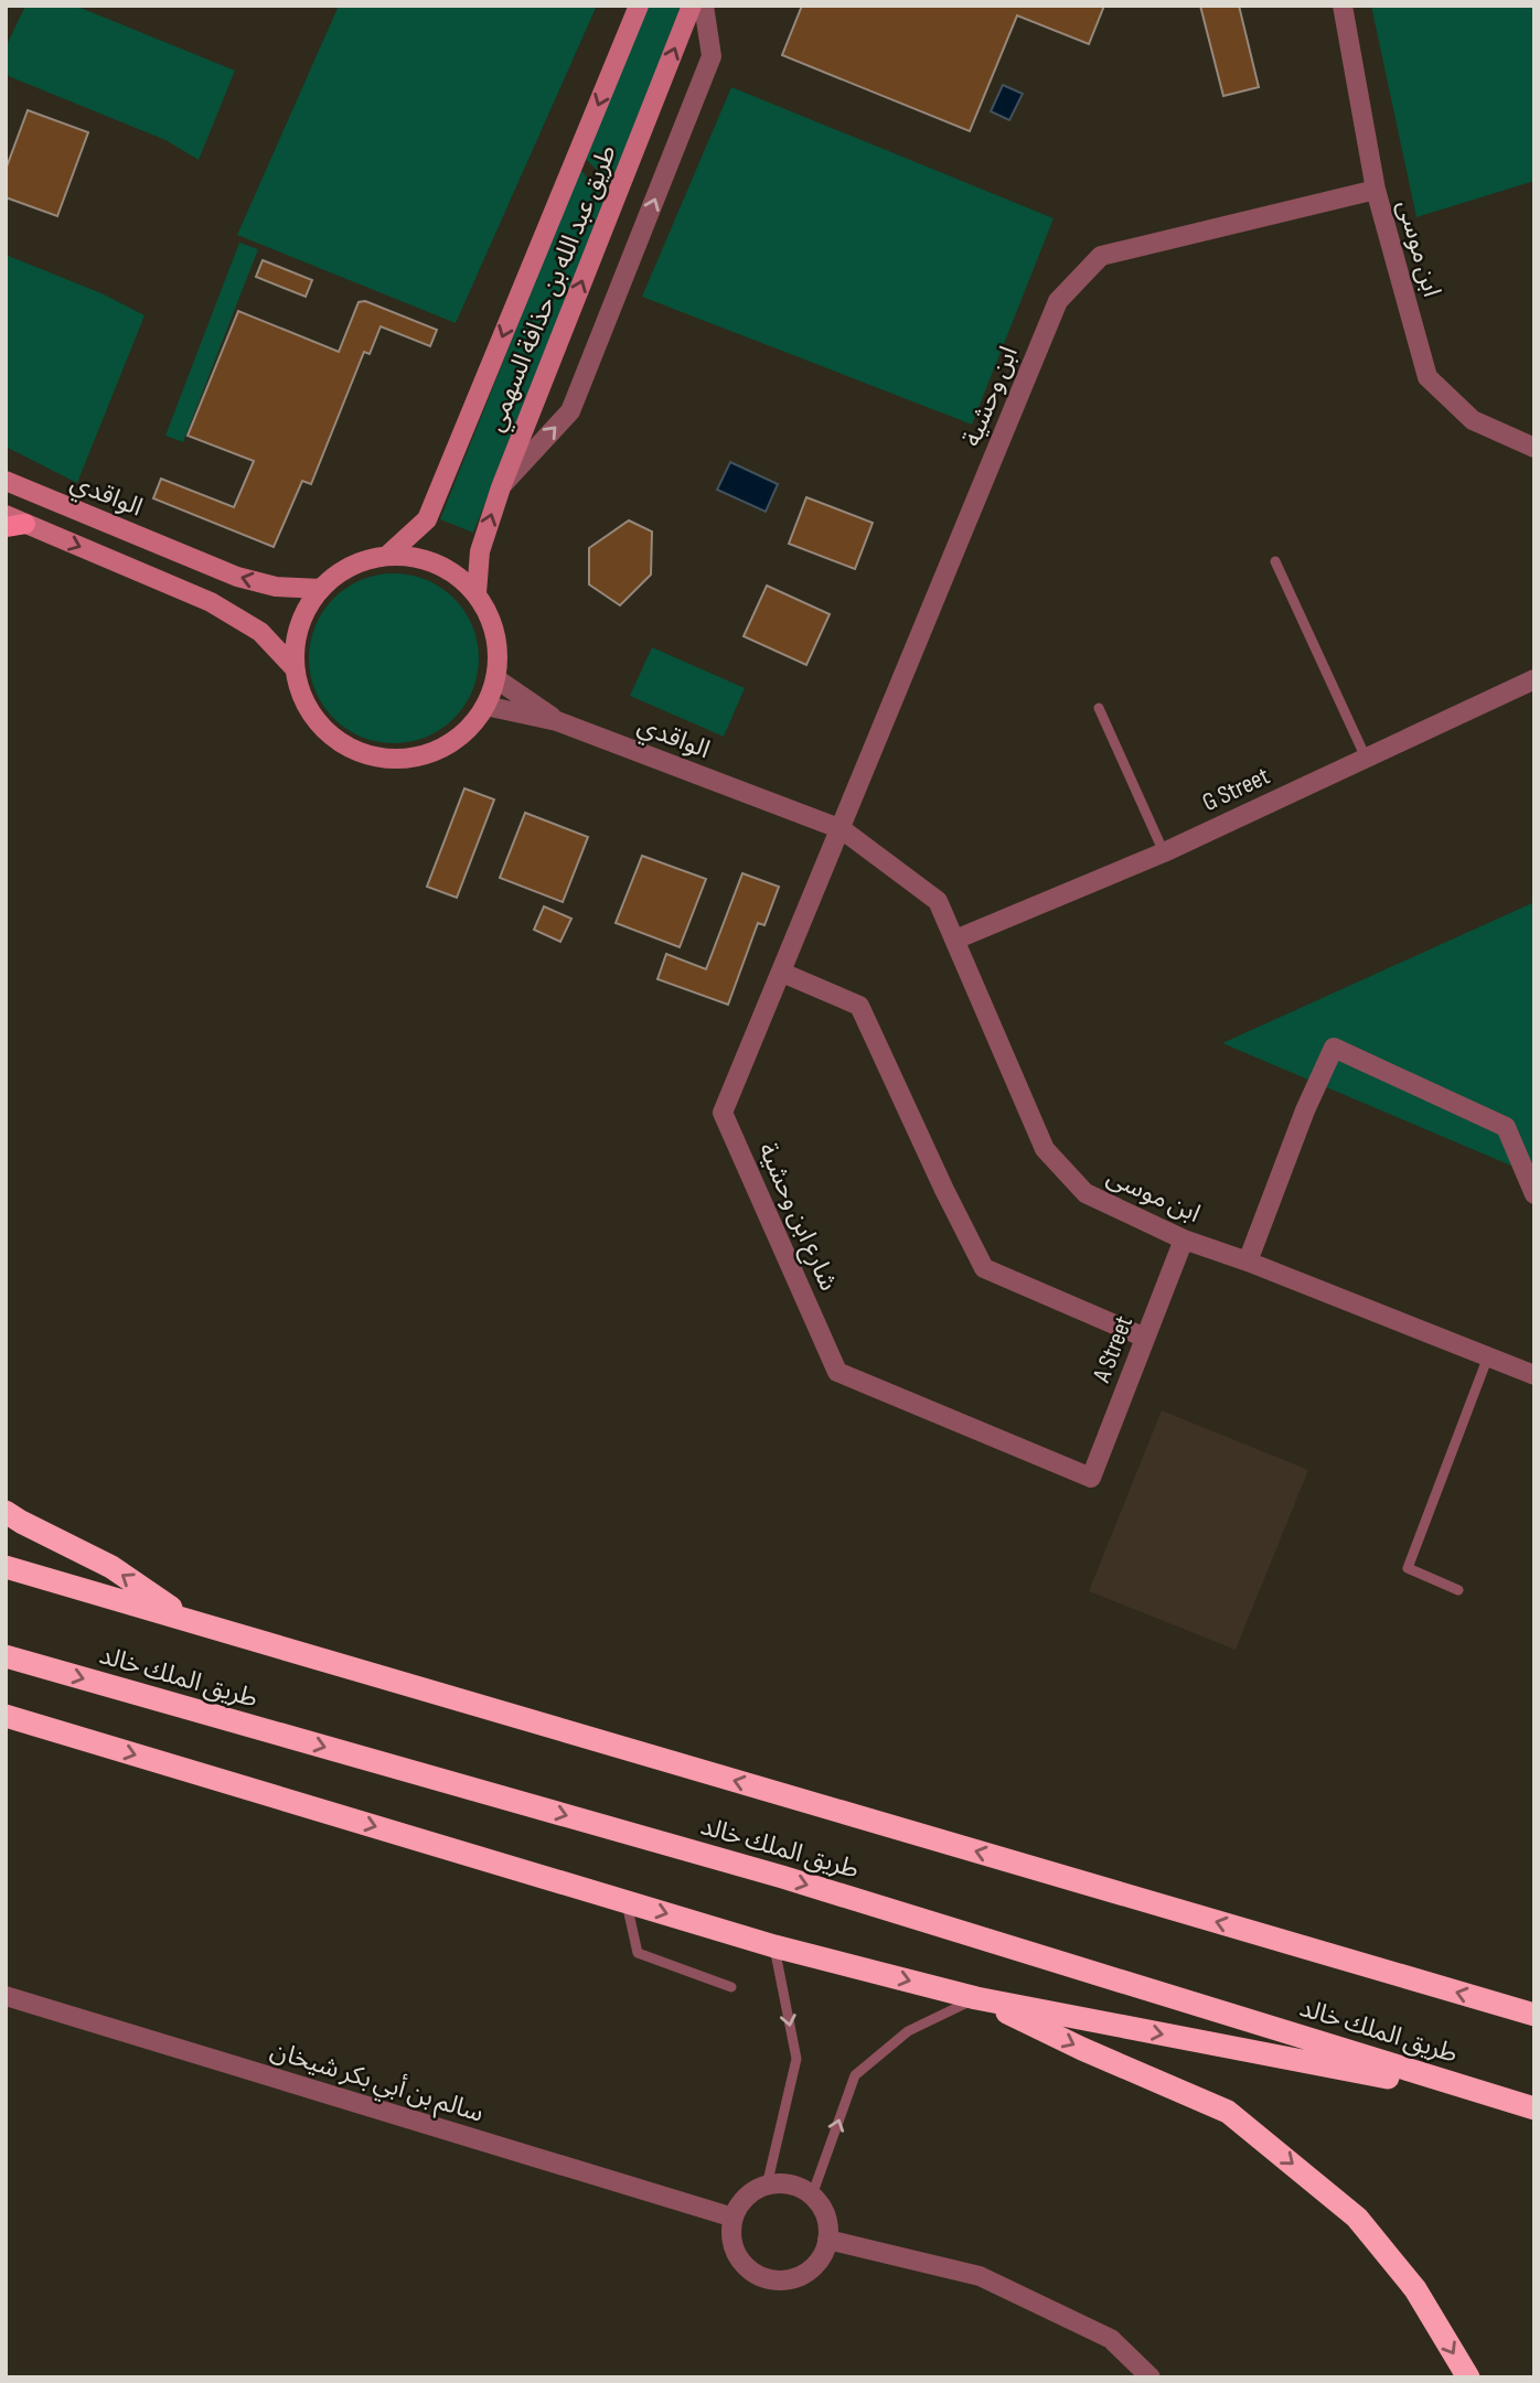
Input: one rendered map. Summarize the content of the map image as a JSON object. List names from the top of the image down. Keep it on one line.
{"streets":{"highway":["طريق الملك خالد"],"street":["ابن موسى","طريق عبد الله بن حذافة السهمي","ابن وحشية","الواقدي","G Street","شارع ابن وحشية","A Street","سالم بن أبي بكر شيخان"]},"crossings":[["ابن موسى","ابن وحشية"],["ابن موسى","الواقدي"],["ابن موسى","G Street"],["ابن موسى","شارع ابن وحشية"],["ابن موسى","A Street"],["طريق عبد الله بن حذافة السهمي","الواقدي"],["ابن وحشية","الواقدي"],["ابن وحشية","شارع ابن وحشية"],["الواقدي","شارع ابن وحشية"],["شارع ابن وحشية","A Street"]]}
